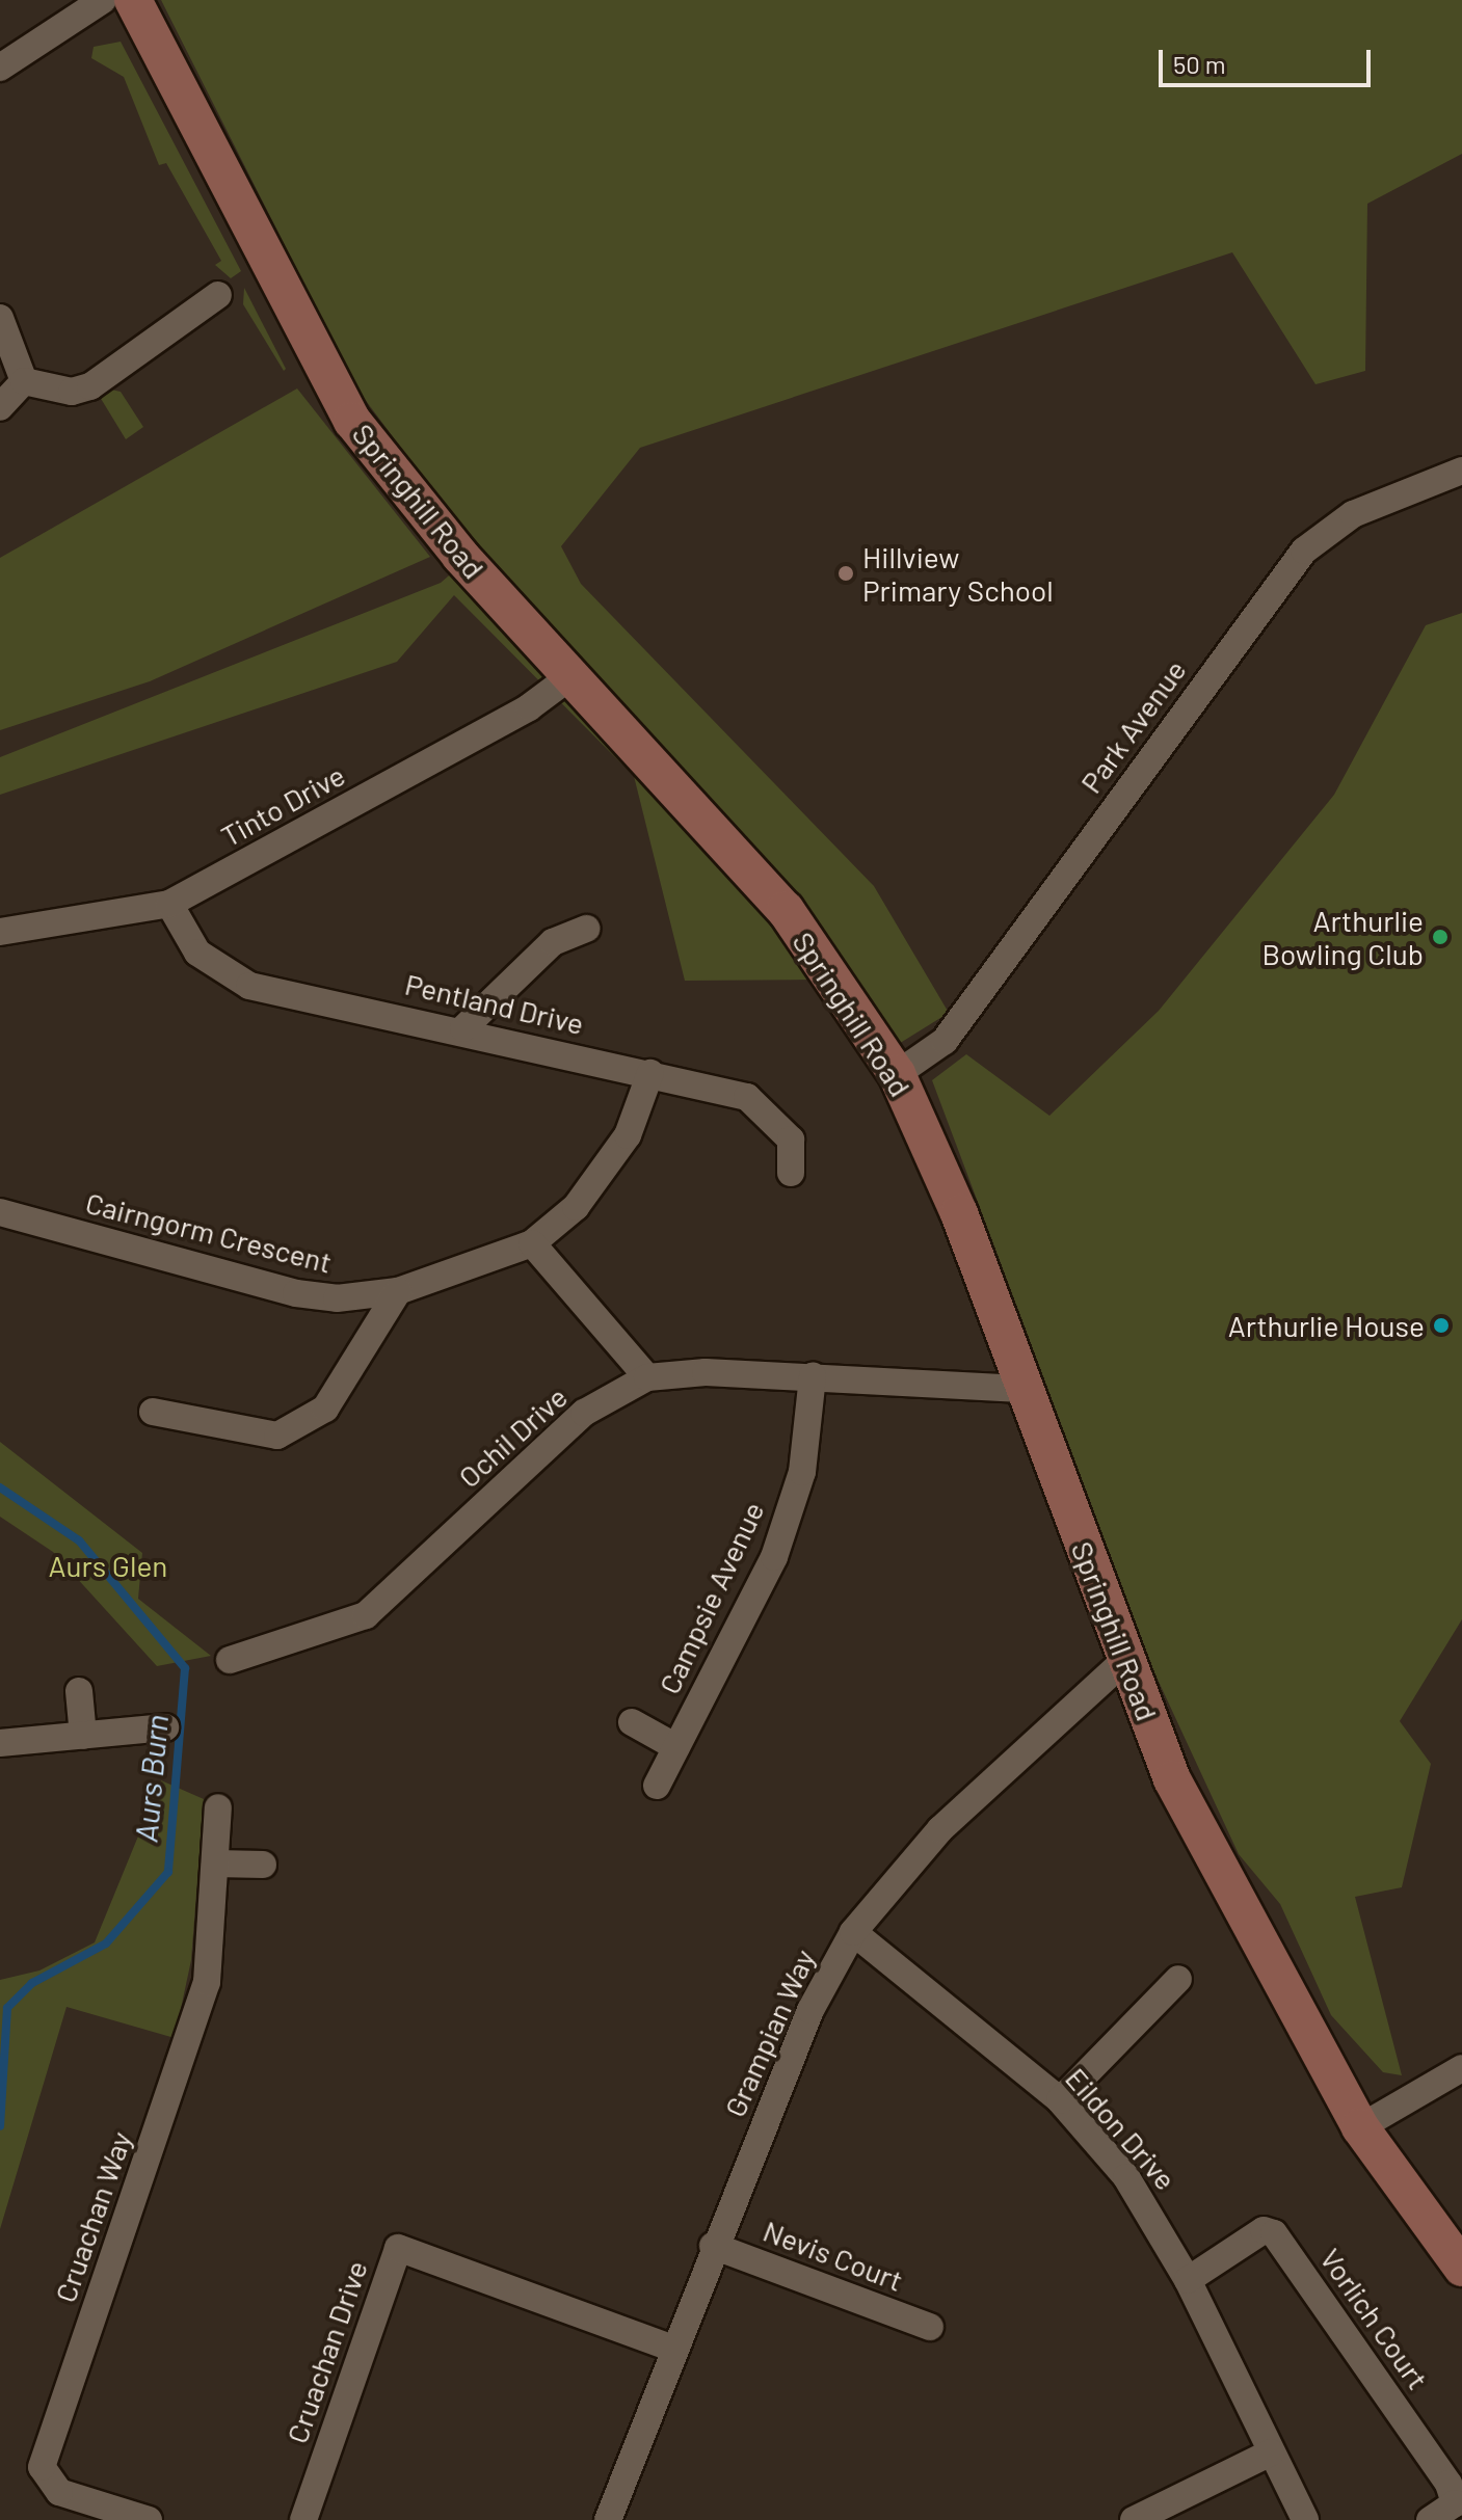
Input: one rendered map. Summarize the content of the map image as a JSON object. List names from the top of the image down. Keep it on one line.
{"streets":{"street":["Springhill Road","Park Avenue","Tinto Drive","Pentland Drive","Cairngorm Crescent","Ochil Drive","Campsie Avenue","Grampian Way","Eildon Drive","Cruachan Way","Nevis Court","Vorlich Court","Cruachan Drive"]},"crossings":[["Springhill Road","Park Avenue"],["Springhill Road","Tinto Drive"],["Springhill Road","Ochil Drive"],["Springhill Road","Grampian Way"],["Tinto Drive","Pentland Drive"],["Pentland Drive","Cairngorm Crescent"],["Ochil Drive","Campsie Avenue"],["Grampian Way","Eildon Drive"],["Grampian Way","Nevis Court"],["Grampian Way","Cruachan Drive"],["Eildon Drive","Vorlich Court"]],"water":["Aurs Burn"],"parks":["Aurs Glen"],"places":["Hillview Primary School","Arthurlie Bowling Club","Arthurlie House"],"scale_bar":"50 m"}
